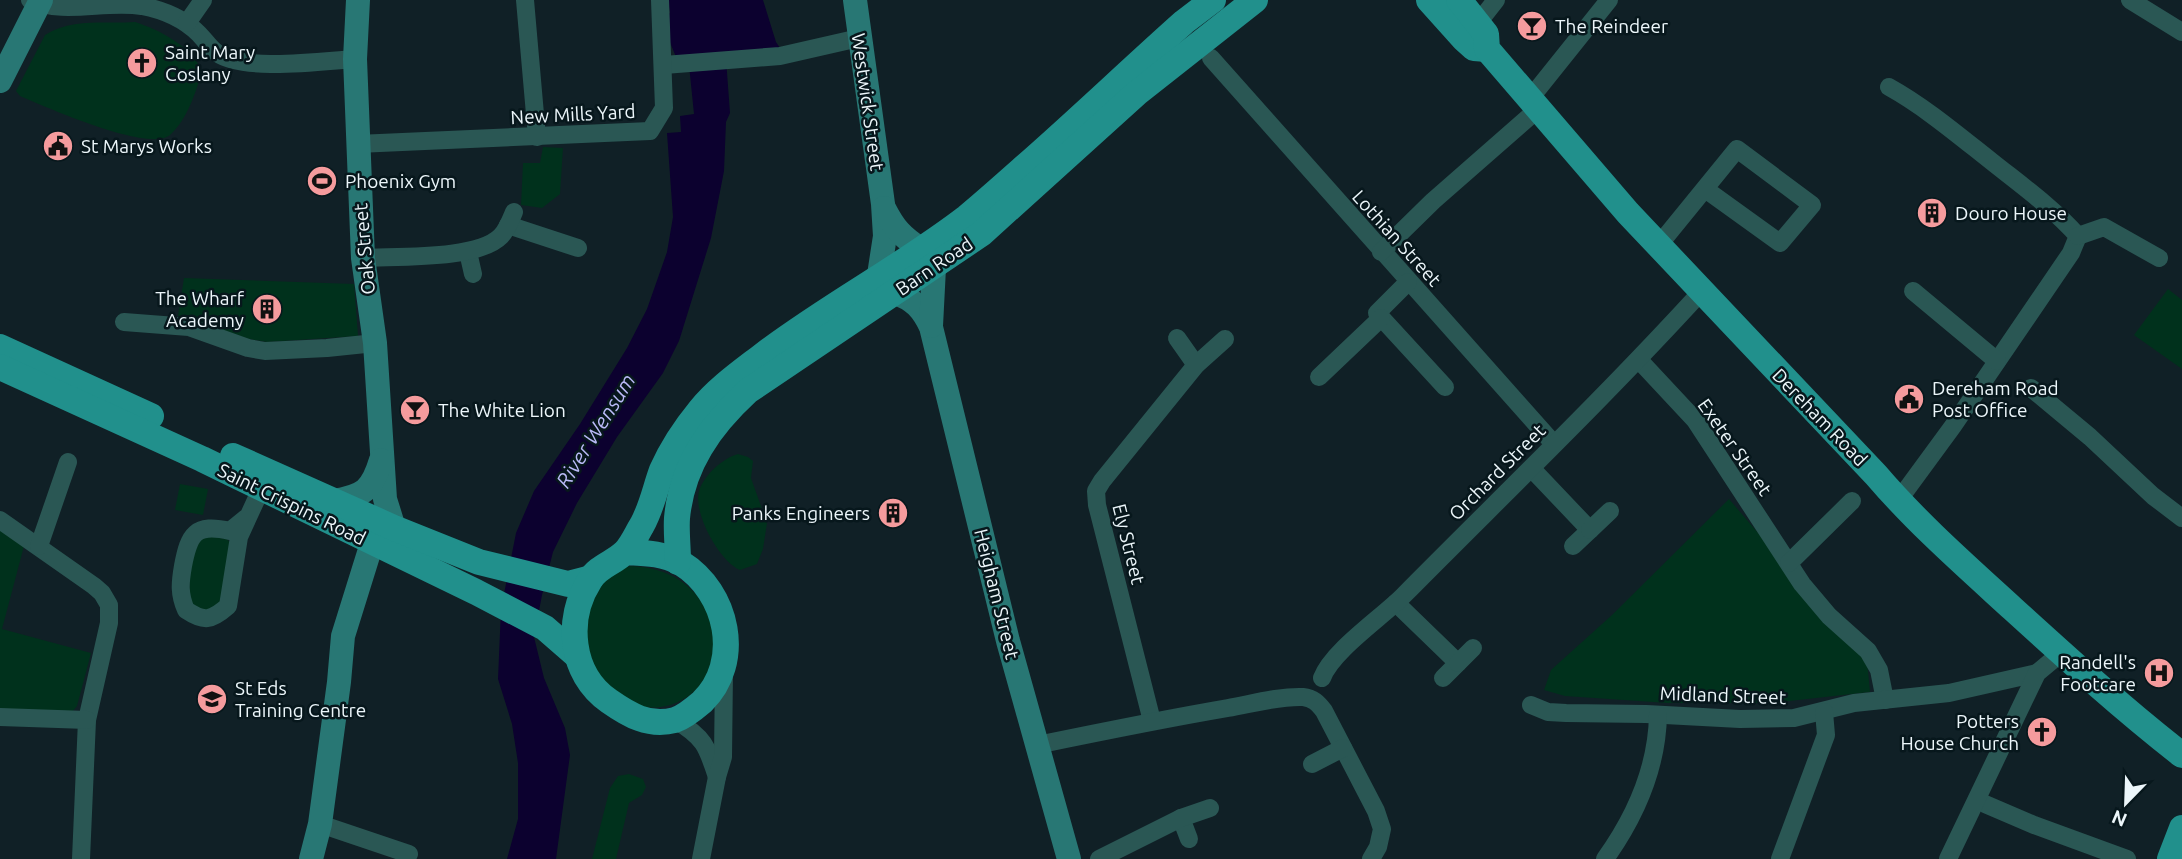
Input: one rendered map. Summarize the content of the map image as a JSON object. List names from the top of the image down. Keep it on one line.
{"streets":{"main road":["Barn Road","Dereham Road","Saint Crispins Road"],"street":["Westwick Street","New Mills Yard","Lothian Street","Oak Street","Exeter Street","Orchard Street","Ely Street","Heigham Street","Midland Street"]},"crossings":[["Westwick Street","Barn Road"],["Westwick Street","Heigham Street"],["New Mills Yard","Oak Street"],["Lothian Street","Orchard Street"],["Oak Street","Saint Crispins Road"],["Barn Road","Saint Crispins Road"],["Barn Road","Heigham Street"],["Dereham Road","Orchard Street"],["Exeter Street","Orchard Street"],["Exeter Street","Midland Street"]],"water":["River Wensum"],"places":{"bar":["The Reindeer","The White Lion"],"church":["Saint Mary Coslany","Potters House Church"],"public building":["St Marys Works","Dereham Road Post Office"],"sports":["Phoenix Gym"],"building":["Douro House","The Wharf Academy","Panks Engineers"],"hospital":["Randell's Footcare"],"school or university":["St Eds Training Centre"]},"north":"bottom left"}
